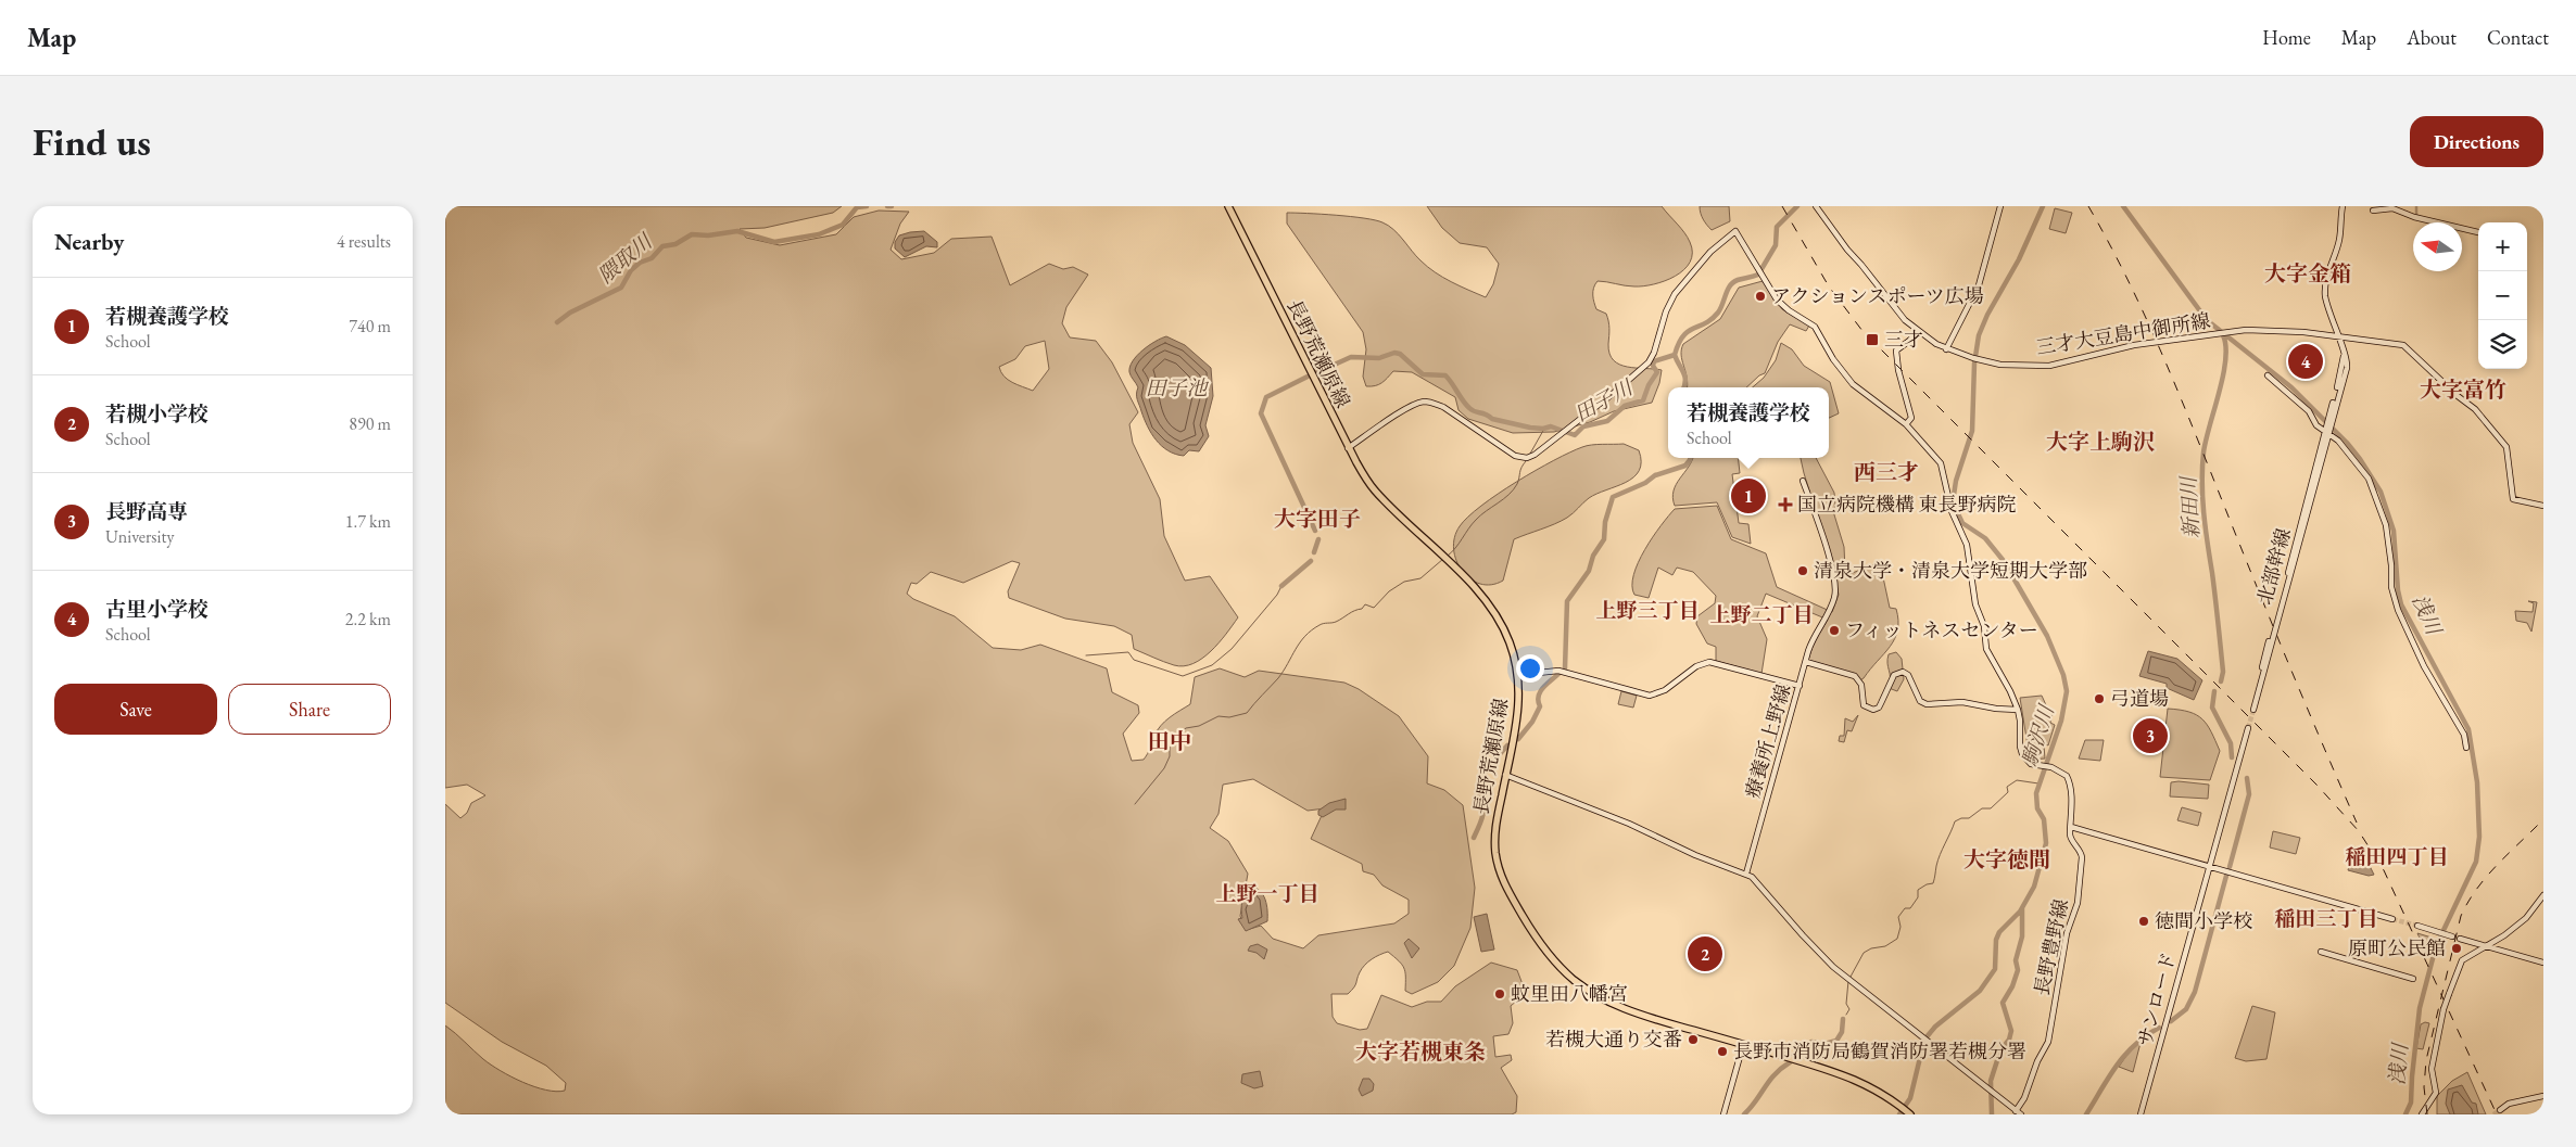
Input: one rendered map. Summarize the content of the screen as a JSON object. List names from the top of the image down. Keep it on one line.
{"streets":{"main road":["長野荒瀬原線"],"street":["三才大豆島中御所線","北部幹線","療養所上野線","長野豊野線","サンロード"]},"crossings":[["三才大豆島中御所線","北部幹線"],["長野荒瀬原線","長野豊野線"]],"districts":["大字金箱","大字富竹","大字上駒沢","西三才","大字田子","上野三丁目","上野二丁目","田中","稲田四丁目","大字徳間","上野一丁目","稲田三丁目","大字若槻東条"],"water":["隈取川","田子池","田子川","新田川","浅川","駒沢川"],"places":{"other":["アクションスポーツ広場","清泉大学・清泉大学短期大学部","フィットネスセンター","弓道場","徳間小学校","原町公民館","蚊里田八幡宮","若槻大通り交番","長野市消防局鶴賀消防署若槻分署"],"transit":["三才"],"health":["国立病院機構 東長野病院"]},"north":"left","page":{"header":"Map","nav":["Home","Map","About","Contact"],"buttons":["Directions",["Save","Share"]],"title":"Find us","heading":["Nearby","4 results"],"map_buttons":["+","−"],"list":[{"mark":"1","name":"若槻養護学校","note":"School","value":"740 m"},{"mark":"2","name":"若槻小学校","note":"School","value":"890 m"},{"mark":"3","name":"長野高専","note":"University","value":"1.7 km"},{"mark":"4","name":"古里小学校","note":"School","value":"2.2 km"}],"pins":["4","1","3","2"],"popup":["若槻養護学校","School"]}}
